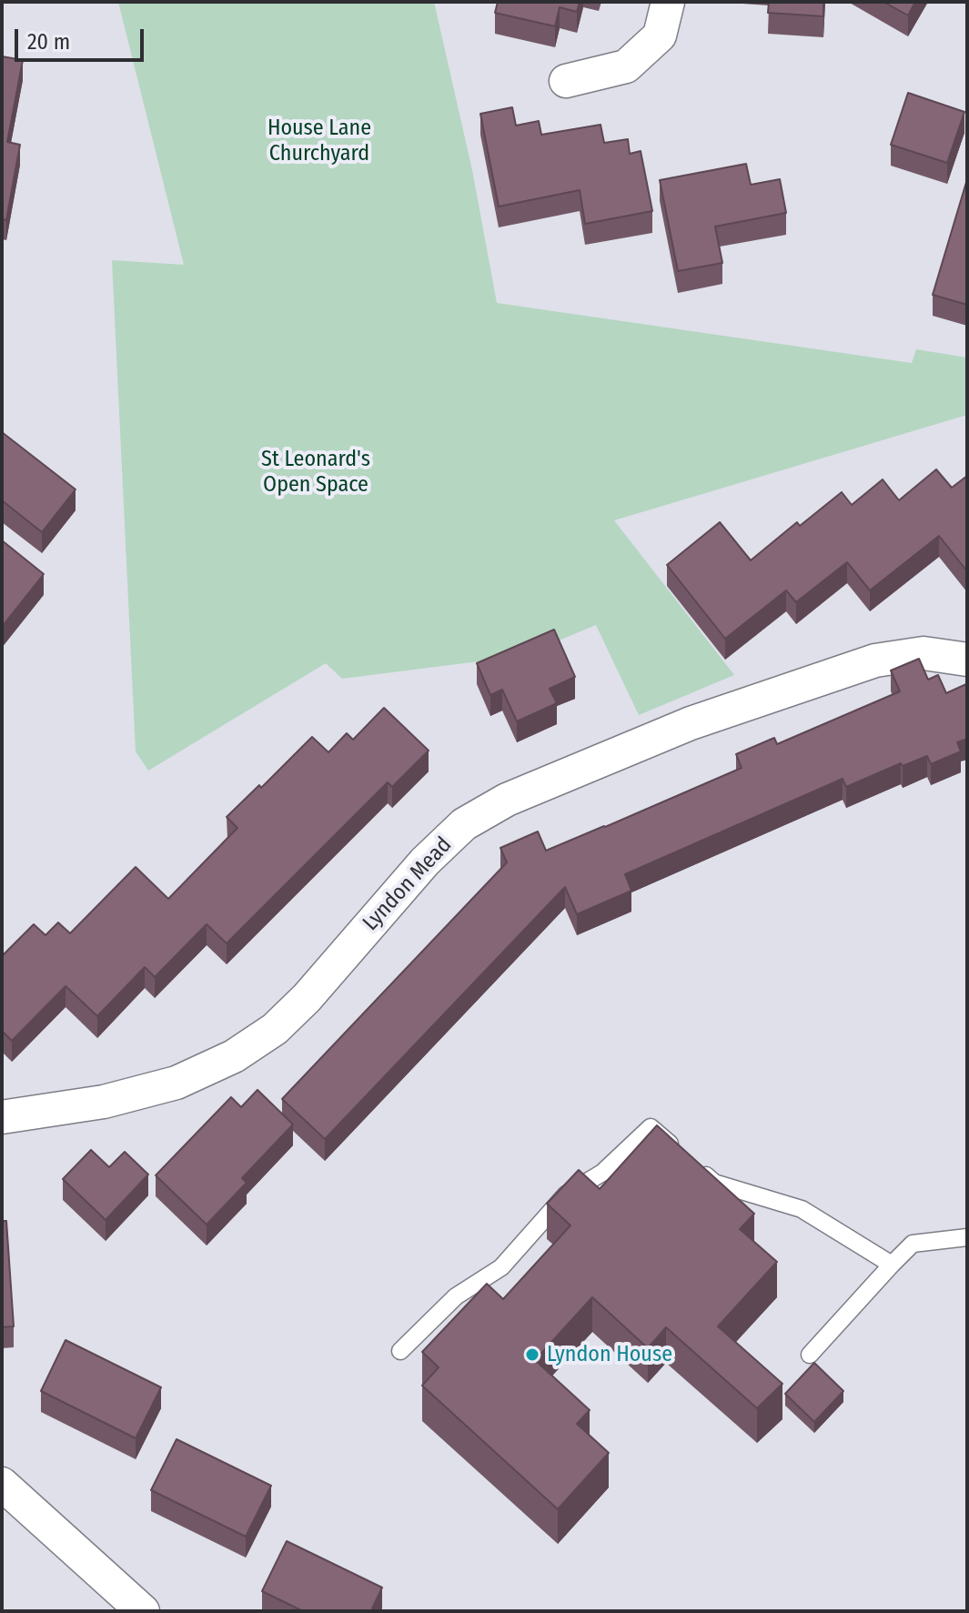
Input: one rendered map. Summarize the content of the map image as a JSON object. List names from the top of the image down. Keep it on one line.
{"streets":{"street":["Lyndon Mead"]},"parks":["House Lane Churchyard","St Leonard's Open Space"],"places":["Lyndon House"],"scale_bar":"20 m"}
